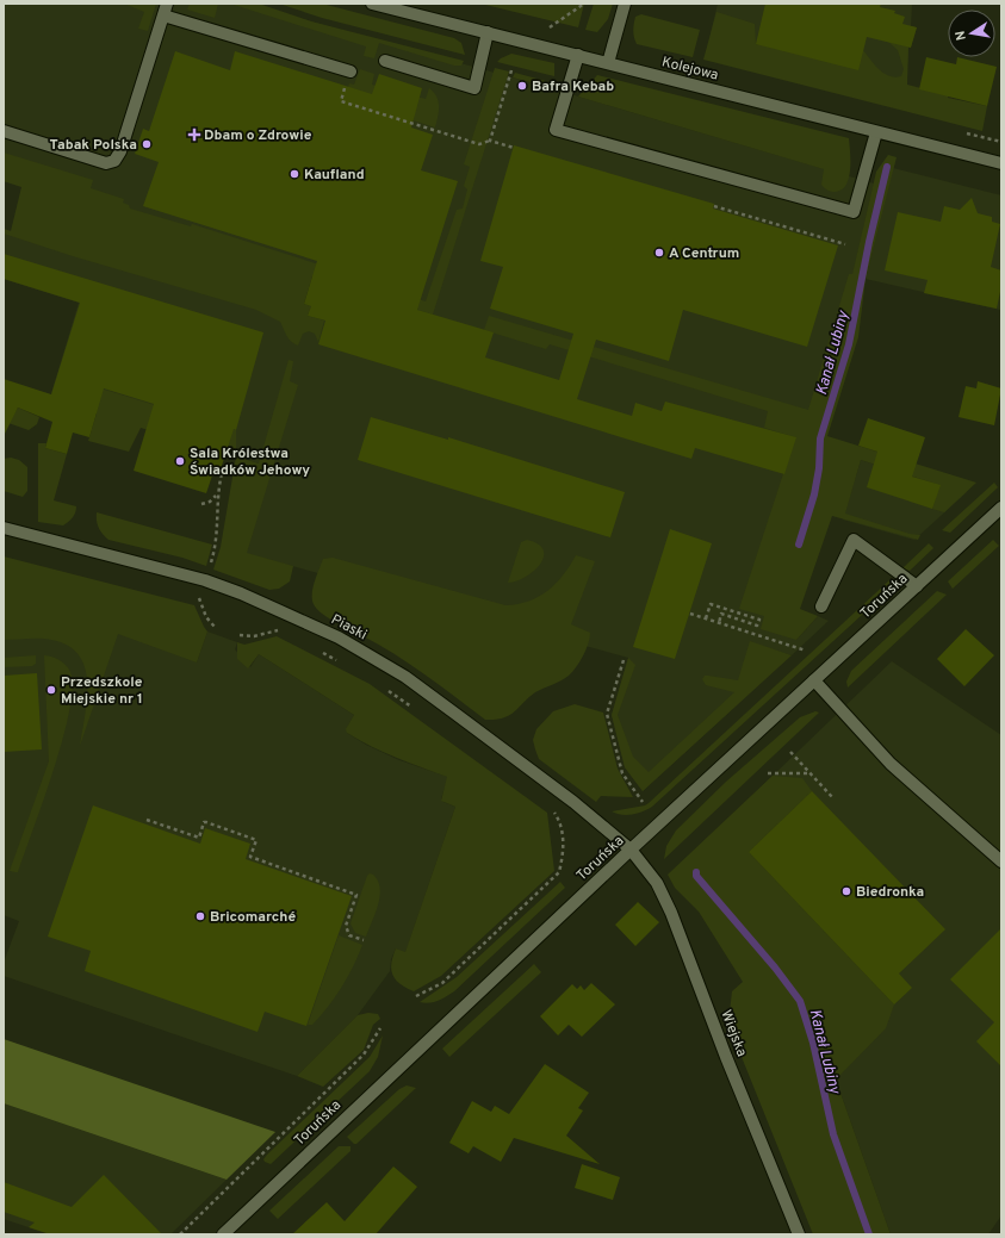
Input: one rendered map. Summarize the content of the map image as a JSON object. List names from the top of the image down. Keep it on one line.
{"streets":{"street":["Kolejowa","Toruńska","Piaski","Wiejska"]},"crossings":[["Toruńska","Piaski"],["Toruńska","Wiejska"],["Piaski","Wiejska"]],"water":["Kanał Lubiny"],"places":{"other":["Bafra Kebab","Tabak Polska","Kaufland","A Centrum","Sala Królestwa Świadków Jehowy","Przedszkole Miejskie nr 1","Biedronka","Bricomarché"],"health":["Dbam o Zdrowie"]},"north":"left"}
